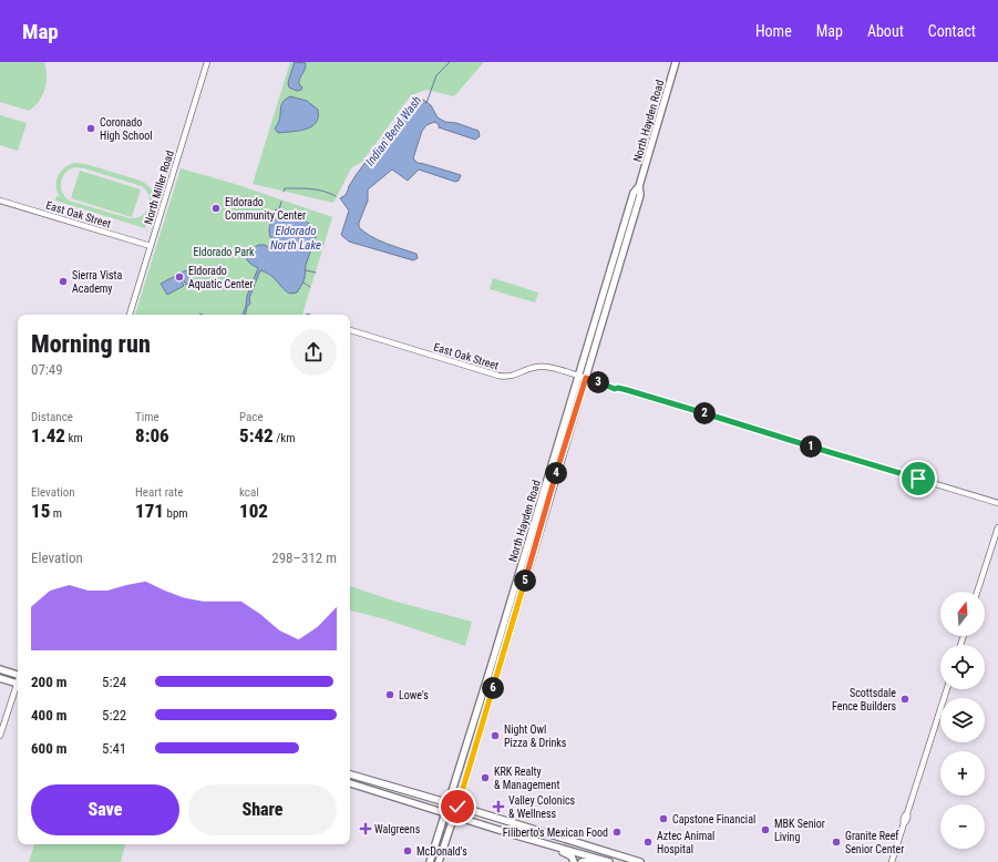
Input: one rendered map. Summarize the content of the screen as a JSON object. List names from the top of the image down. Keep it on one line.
{"streets":{"main road":["North Hayden Road"],"street":["North Miller Road","East Oak Street"]},"crossings":[["North Hayden Road","East Oak Street"],["North Miller Road","East Oak Street"]],"water":["Indian Bend Wash","Eldorado North Lake"],"parks":["Eldorado Park"],"places":{"other":["Coronado High School","Eldorado Community Center","Eldorado Aquatic Center","Sierra Vista Academy","Lowe's","Scottsdale Fence Builders","Night Owl Pizza & Drinks","KRK Realty & Management","Capstone Financial","MBK Senior Living","Filiberto's Mexican Food","Aztec Animal Hospital","Granite Reef Senior Center","McDonald's"],"health":["Valley Colonics & Wellness","Walgreens"]},"north":"top","page":{"header":"Map","nav":["Home","Map","About","Contact"],"heading":["Morning run","07:49"],"pins":["3","2","1","4","5","6"],"stats":[["Distance","1.42 km"],["Time","8:06"],["Pace","5:42 /km"],["Elevation","15 m"],["Heart rate","171 bpm"],["kcal","102"]],"chart":["Elevation","298–312 m"],"map_buttons":["+","−"],"list":[{"name":"200 m","note":"5:24"},{"name":"400 m","note":"5:22"},{"name":"600 m","note":"5:41"}],"buttons":["Save","Share"]}}
